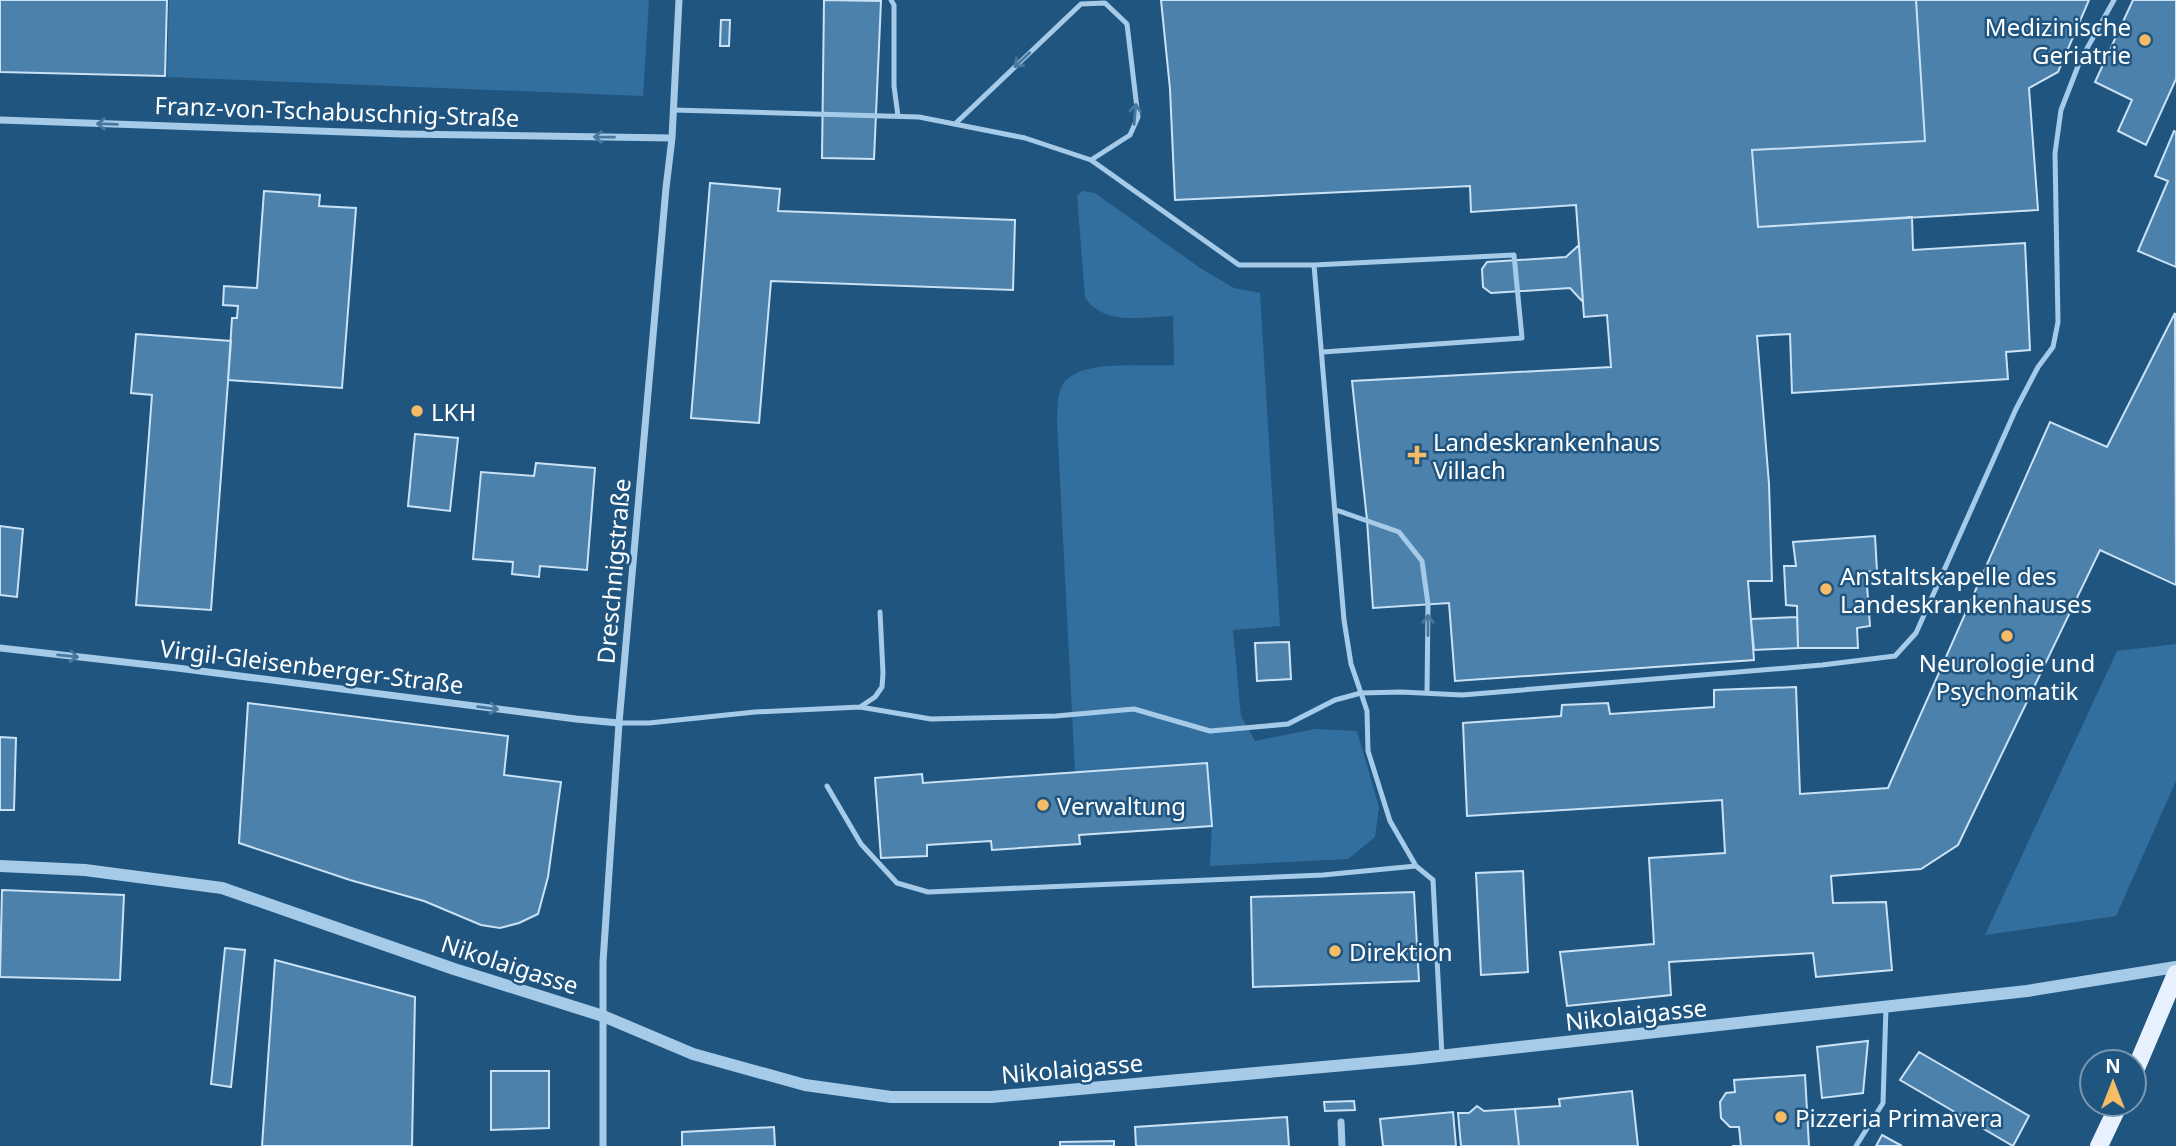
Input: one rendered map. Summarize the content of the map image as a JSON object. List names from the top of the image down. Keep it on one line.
{"streets":{"street":["Franz-von-Tschabuschnig-Straße","Dreschnigstraße","Virgil-Gleisenberger-Straße","Nikolaigasse"]},"crossings":[["Franz-von-Tschabuschnig-Straße","Dreschnigstraße"],["Dreschnigstraße","Virgil-Gleisenberger-Straße"],["Dreschnigstraße","Nikolaigasse"]],"one_way":["Franz-von-Tschabuschnig-Straße","Virgil-Gleisenberger-Straße"],"places":{"other":["Medizinische Geriatrie","LKH","Anstaltskapelle des Landeskrankenhauses","Neurologie und Psychomatik","Verwaltung","Direktion","Pizzeria Primavera"],"health":["Landeskrankenhaus Villach"]},"north":"top"}
